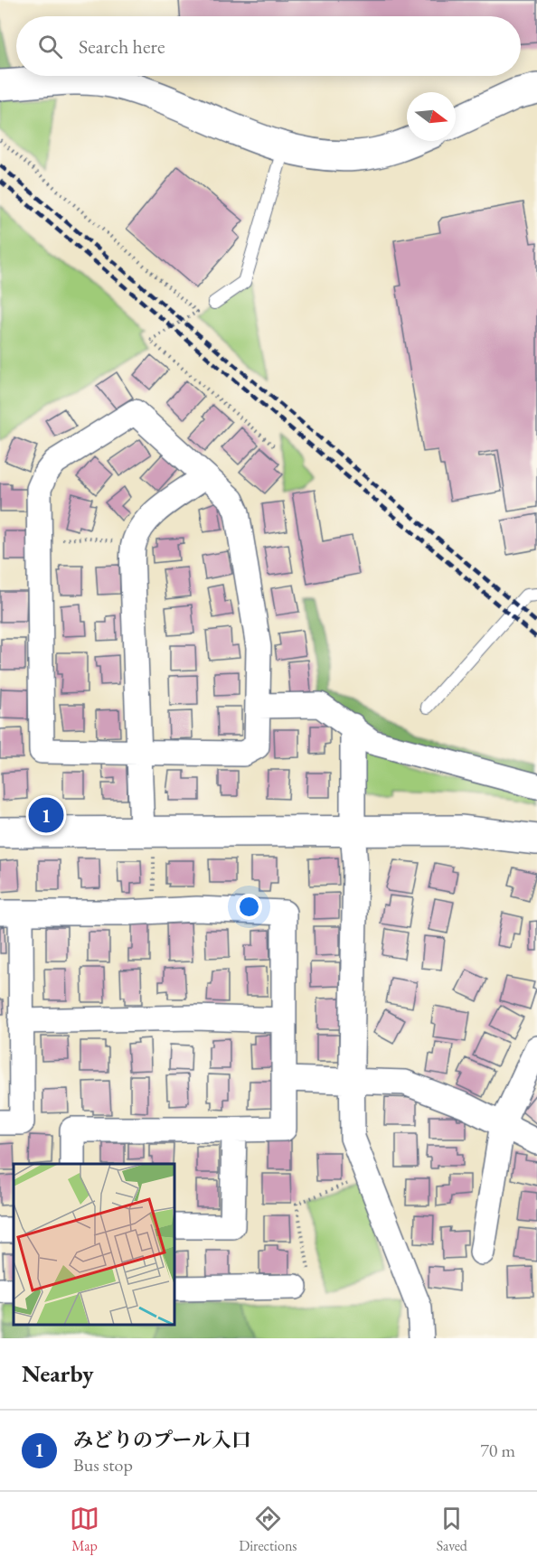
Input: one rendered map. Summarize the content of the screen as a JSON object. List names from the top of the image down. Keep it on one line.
{"north":"right","page":{"search":"Search here","pins":"1","heading":"Nearby","list":[{"mark":"1","name":"みどりのプール入口","note":"Bus stop","value":"70 m"}],"nav":["Map","Directions","Saved"]}}
